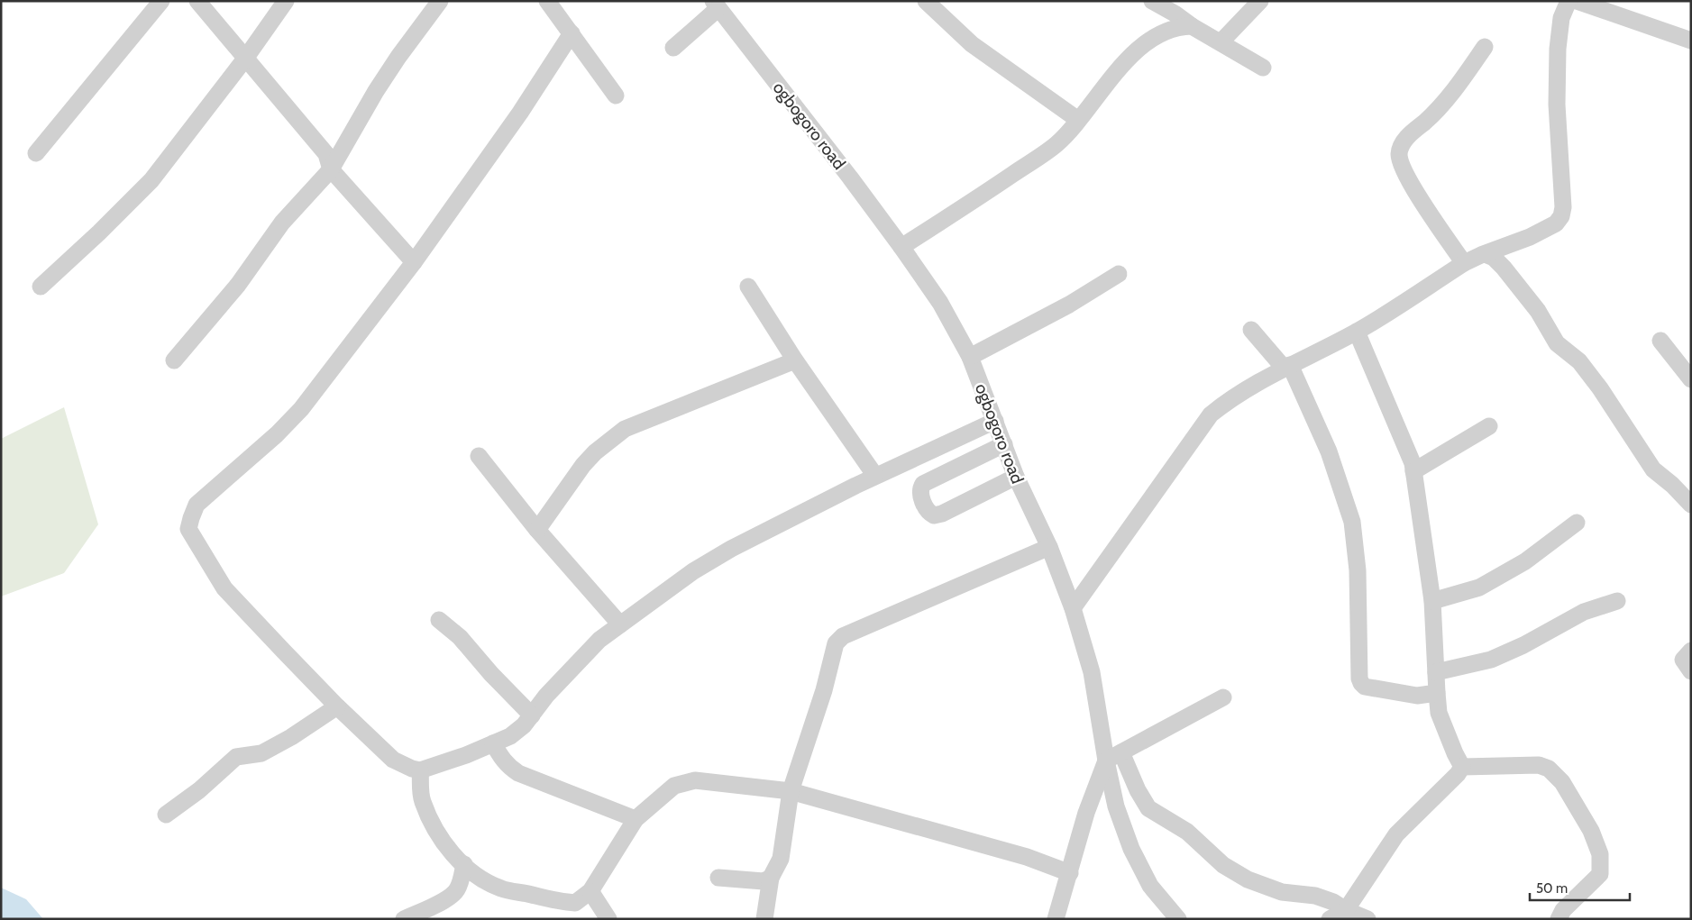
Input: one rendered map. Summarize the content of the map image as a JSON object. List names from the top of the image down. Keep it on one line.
{"streets":{"street":["ogbogoro road"]},"scale_bar":"50 m"}
